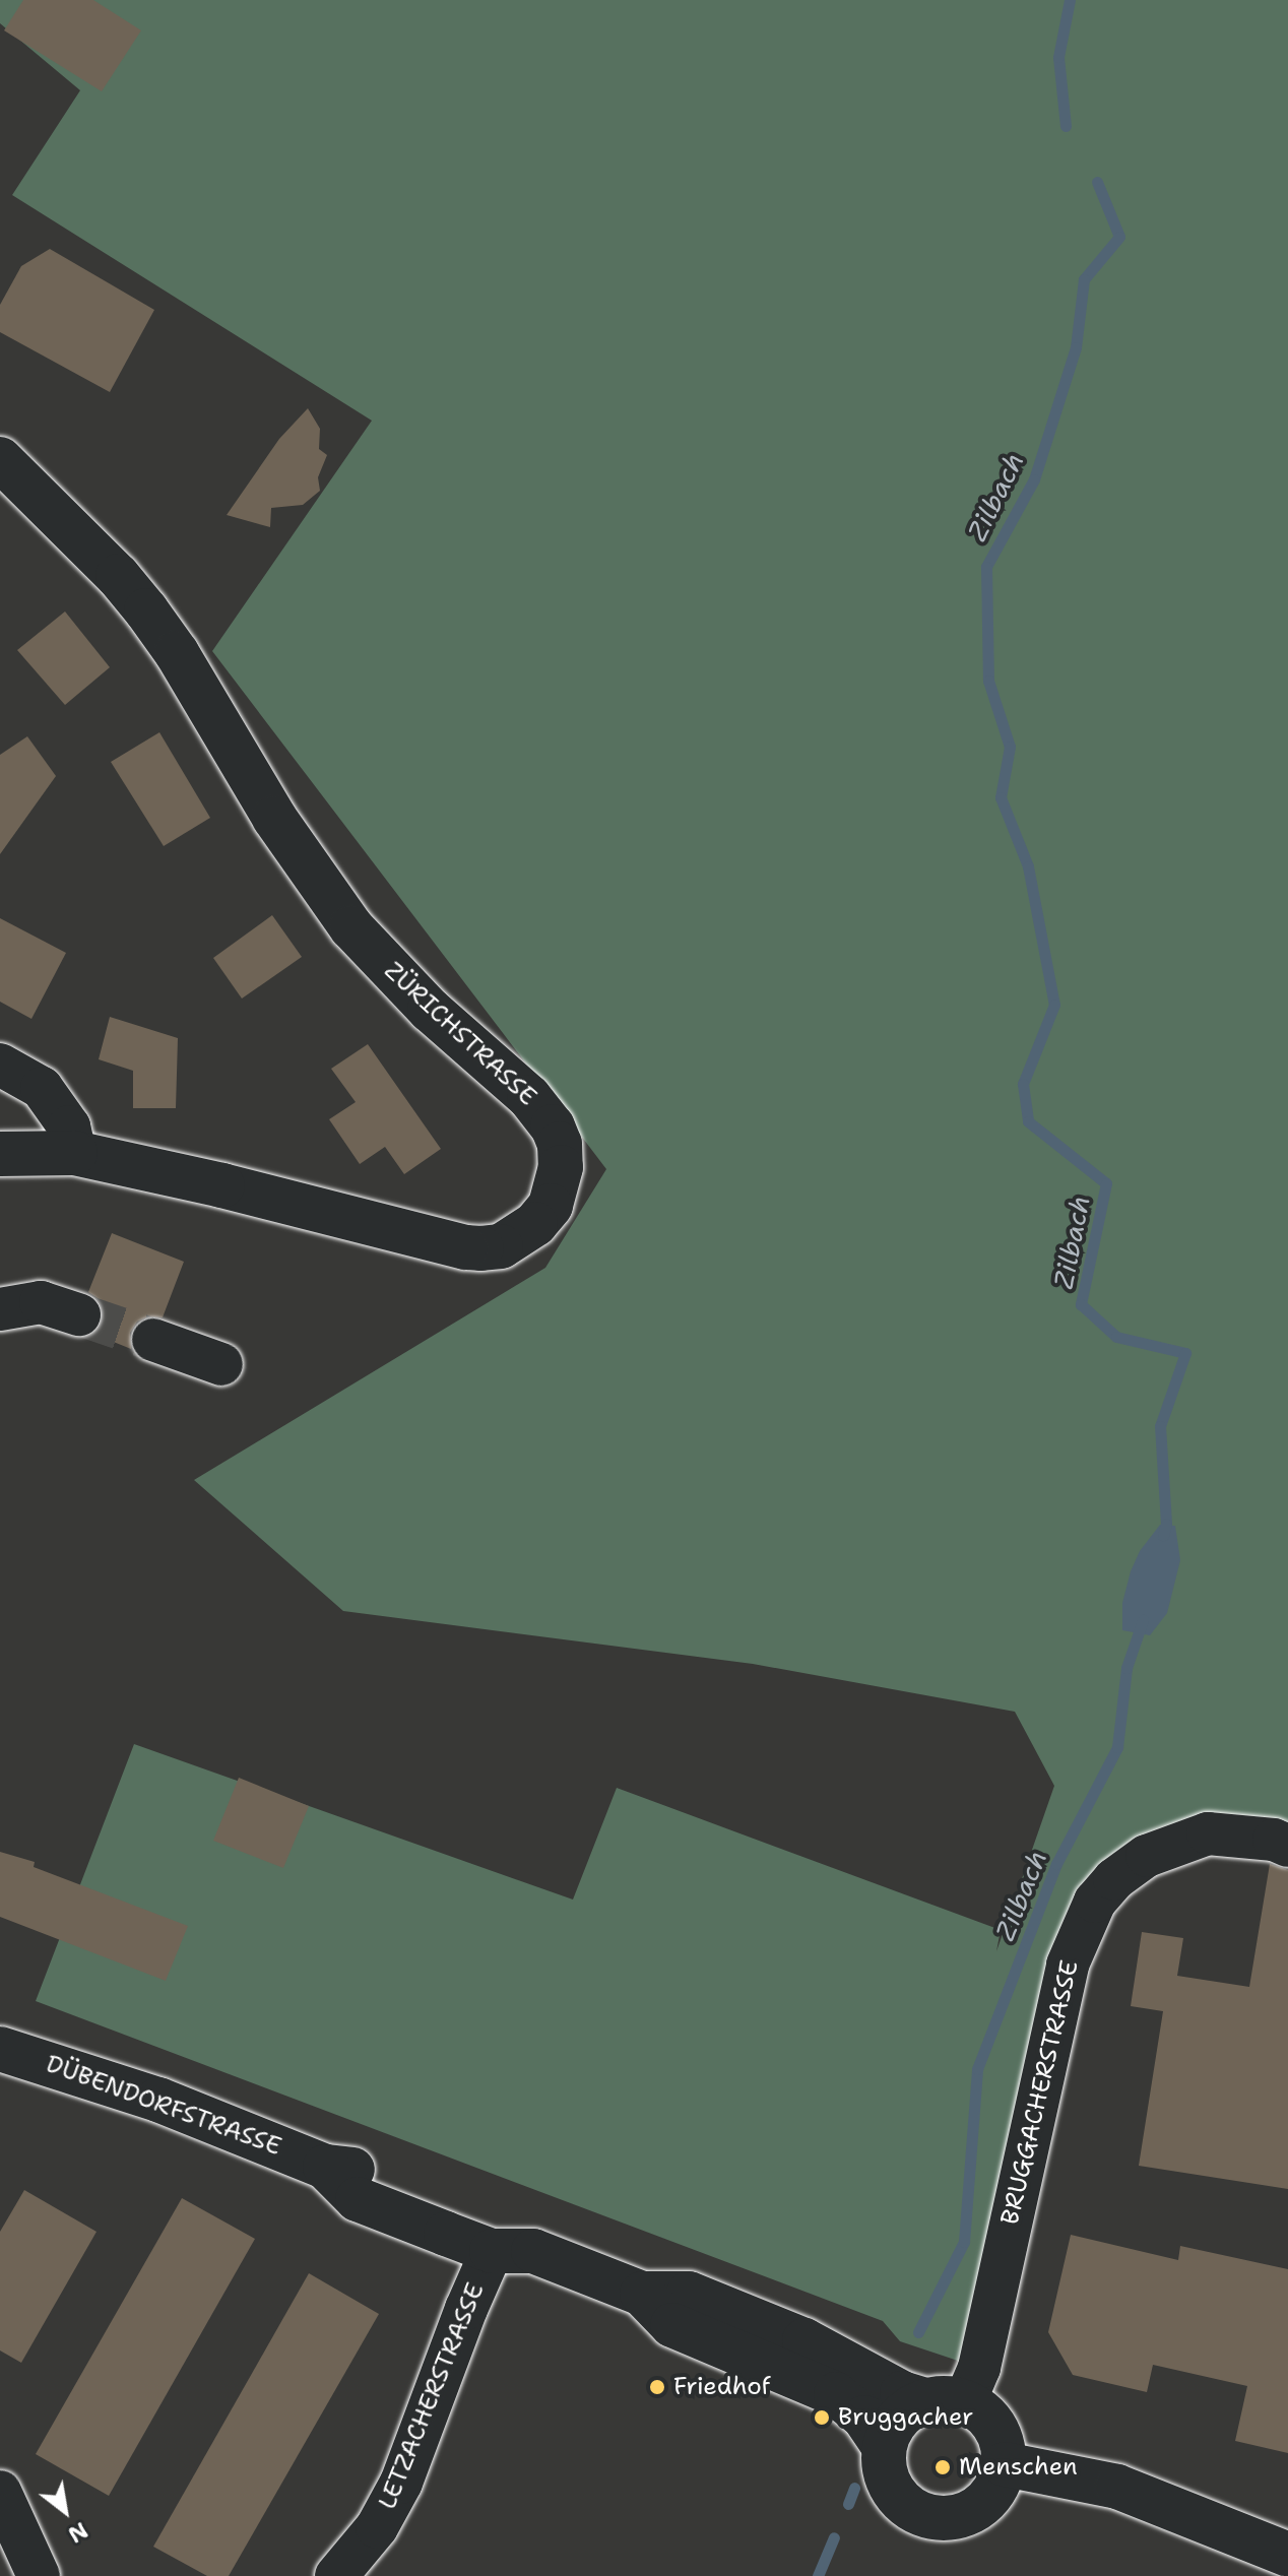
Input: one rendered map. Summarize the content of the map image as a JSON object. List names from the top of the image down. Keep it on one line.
{"streets":{"main road":["ZÜRICHSTRASSE","DÜBENDORFSTRASSE"],"street":["BRUGGACHERSTRASSE","LETZACHERSTRASSE"]},"crossings":[["BRUGGACHERSTRASSE","DÜBENDORFSTRASSE"],["DÜBENDORFSTRASSE","LETZACHERSTRASSE"]],"water":["Zilbach"],"places":["Friedhof","Bruggacher","Menschen"],"north":"bottom right"}
